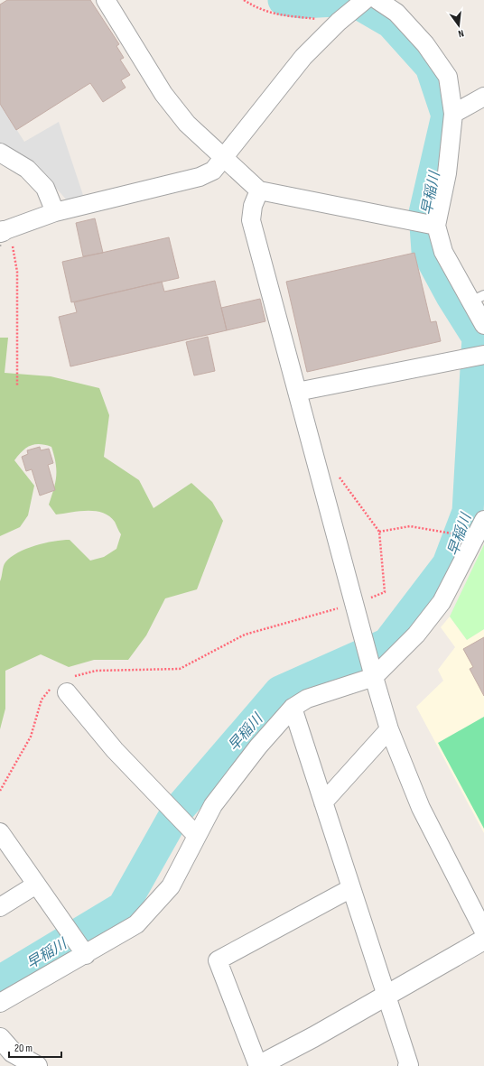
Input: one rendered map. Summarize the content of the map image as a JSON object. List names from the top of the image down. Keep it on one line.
{"water":["早稲川"],"scale_bar":"20 m","north":"bottom"}
